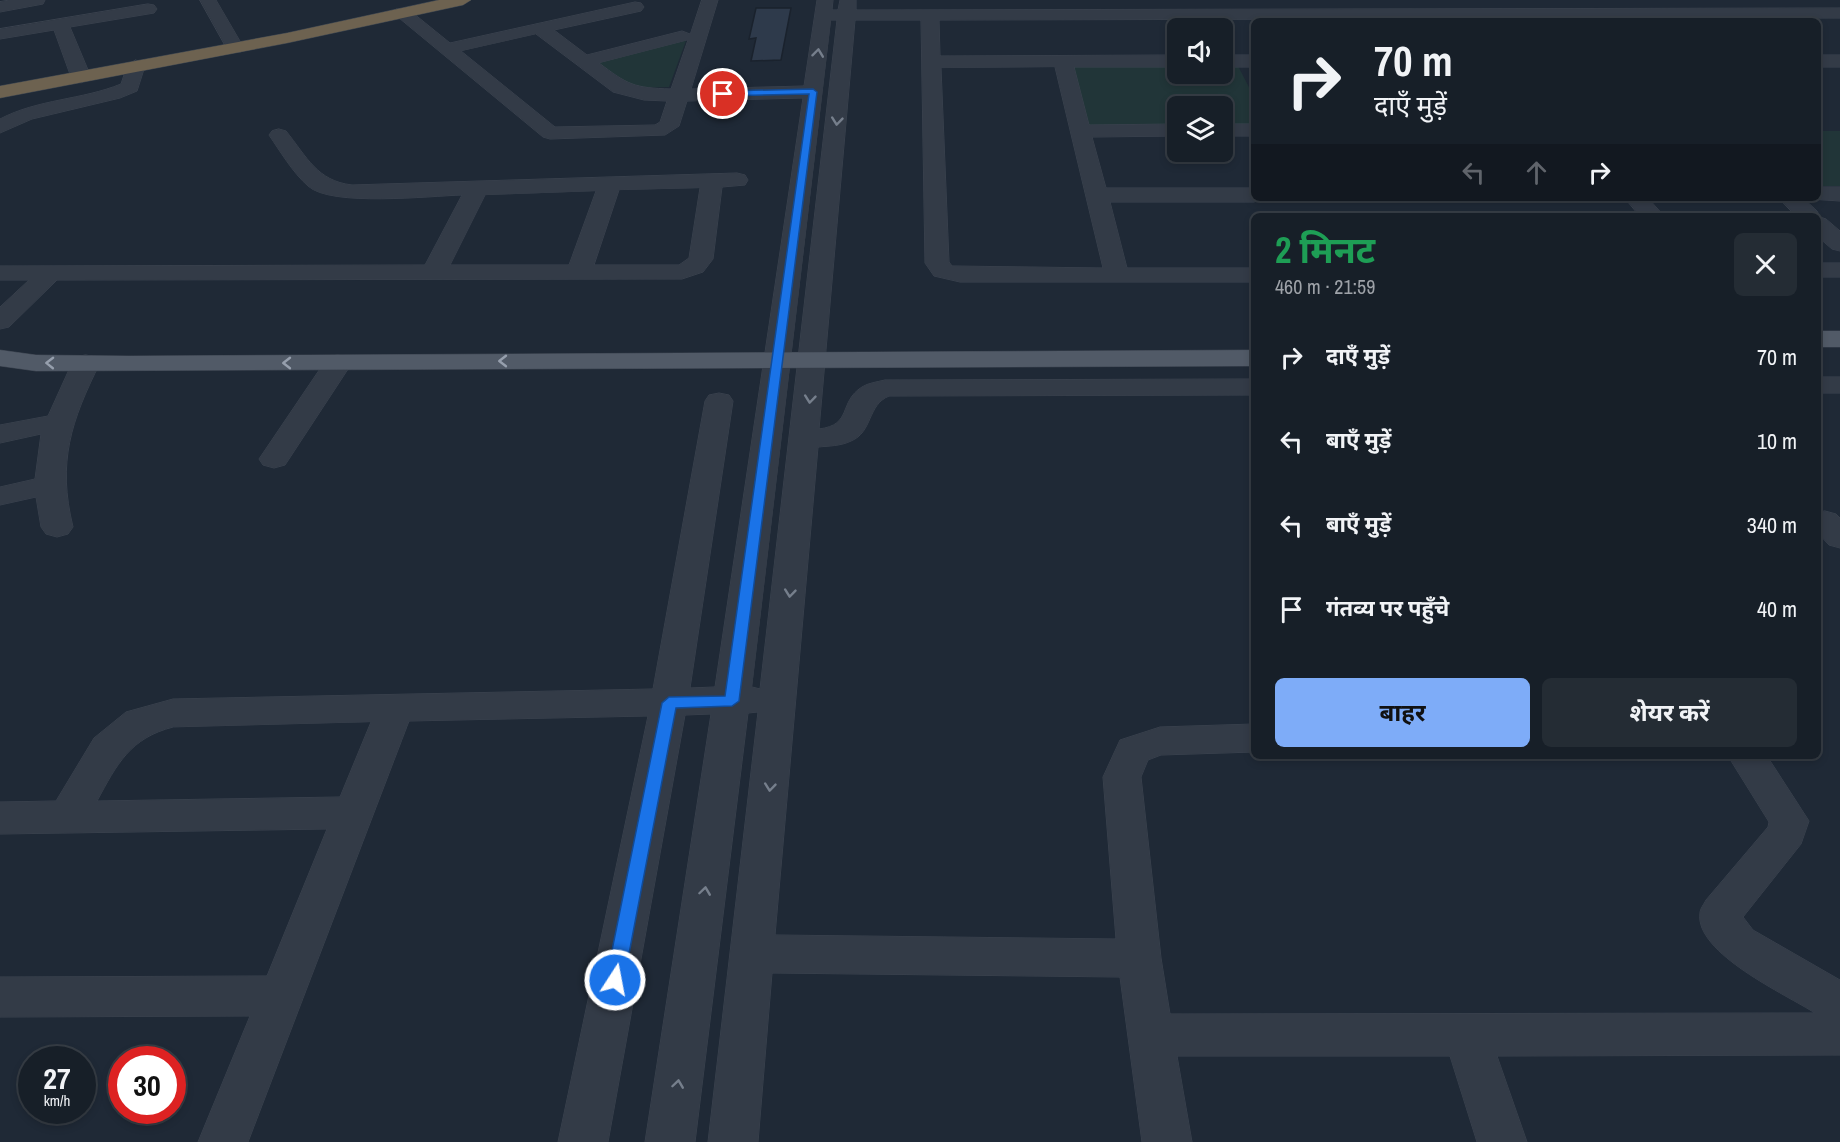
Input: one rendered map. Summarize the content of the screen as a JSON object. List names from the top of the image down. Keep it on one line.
{"page":{"turn":["70 m","दाएँ मुड़ें"],"heading":["2 मिनट","460 m · 21:59"],"list":[{"name":"दाएँ मुड़ें","value":"70 m"},{"name":"बाएँ मुड़ें","value":"10 m"},{"name":"बाएँ मुड़ें","value":"340 m"},{"name":"गंतव्य पर पहुँचे","value":"40 m"}],"buttons":["बाहर","शेयर करें"],"speed":"27 km/h","limit":"30"}}
